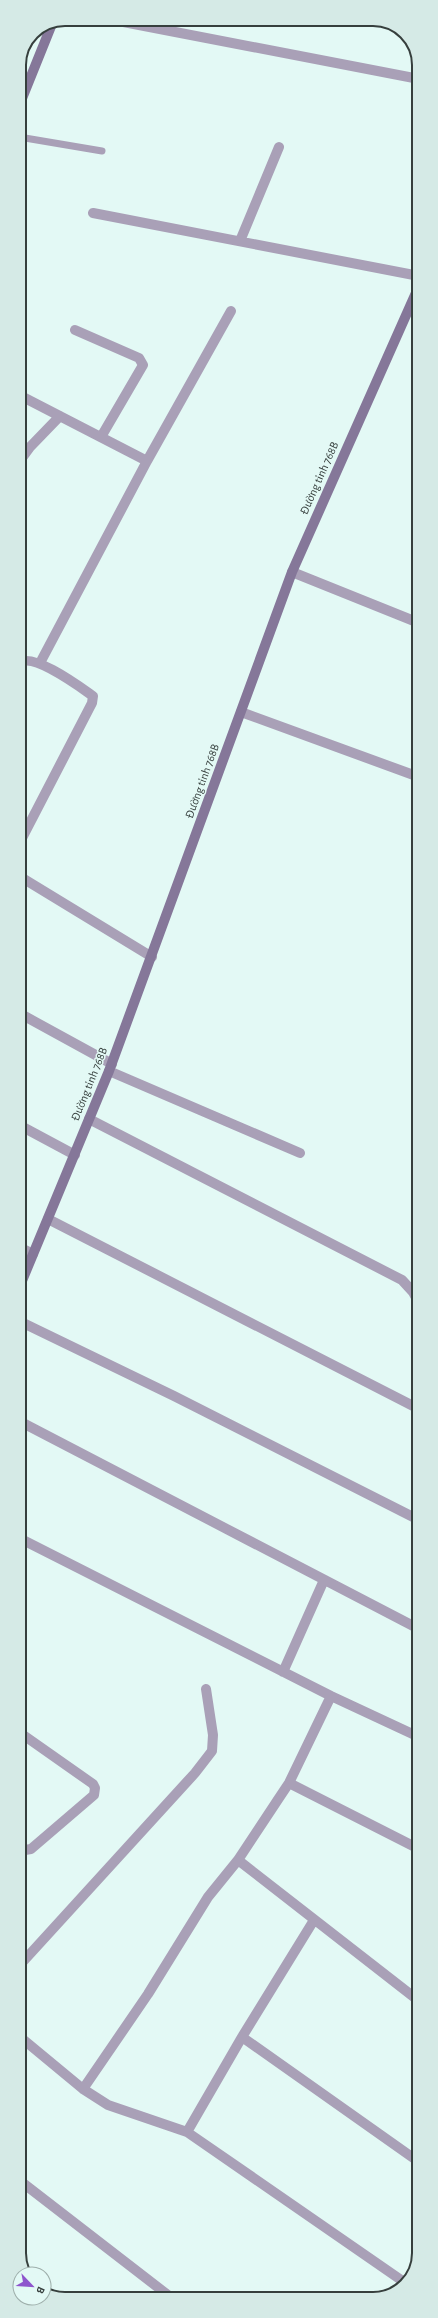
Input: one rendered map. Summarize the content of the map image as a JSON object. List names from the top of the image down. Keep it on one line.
{"streets":{"street":["Đường tỉnh 768B"]},"north":"bottom right"}
